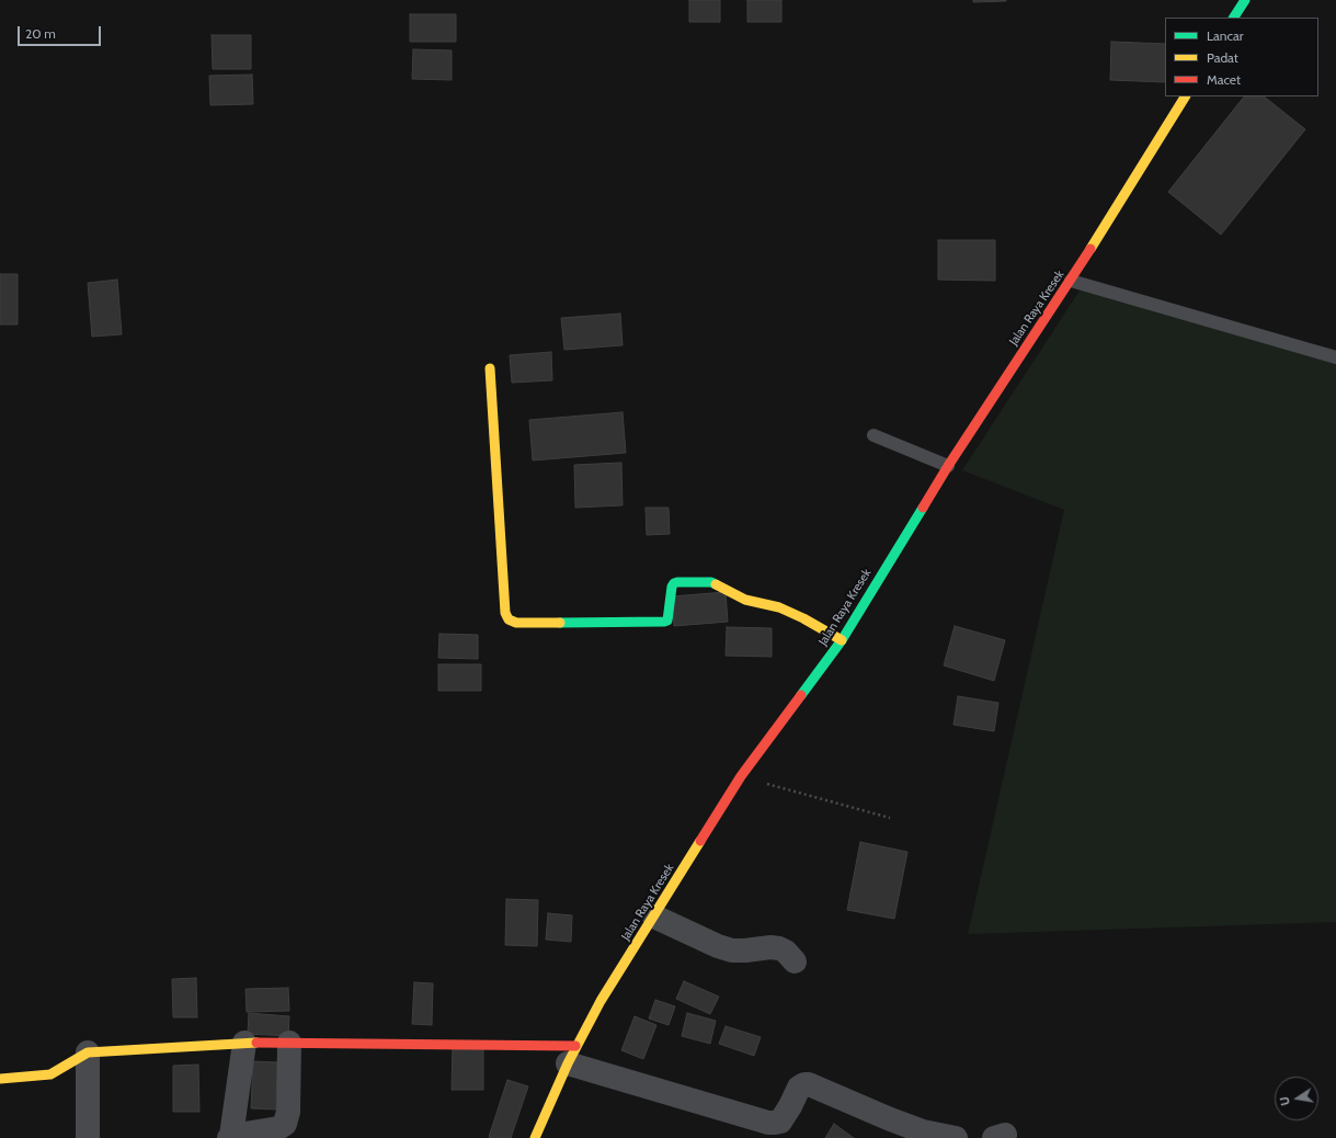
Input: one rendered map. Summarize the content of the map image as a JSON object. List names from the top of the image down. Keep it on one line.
{"streets":{"main road":["Jalan Raya Kresek"]},"legend":["Lancar","Padat","Macet"],"scale_bar":"20 m","north":"left"}
